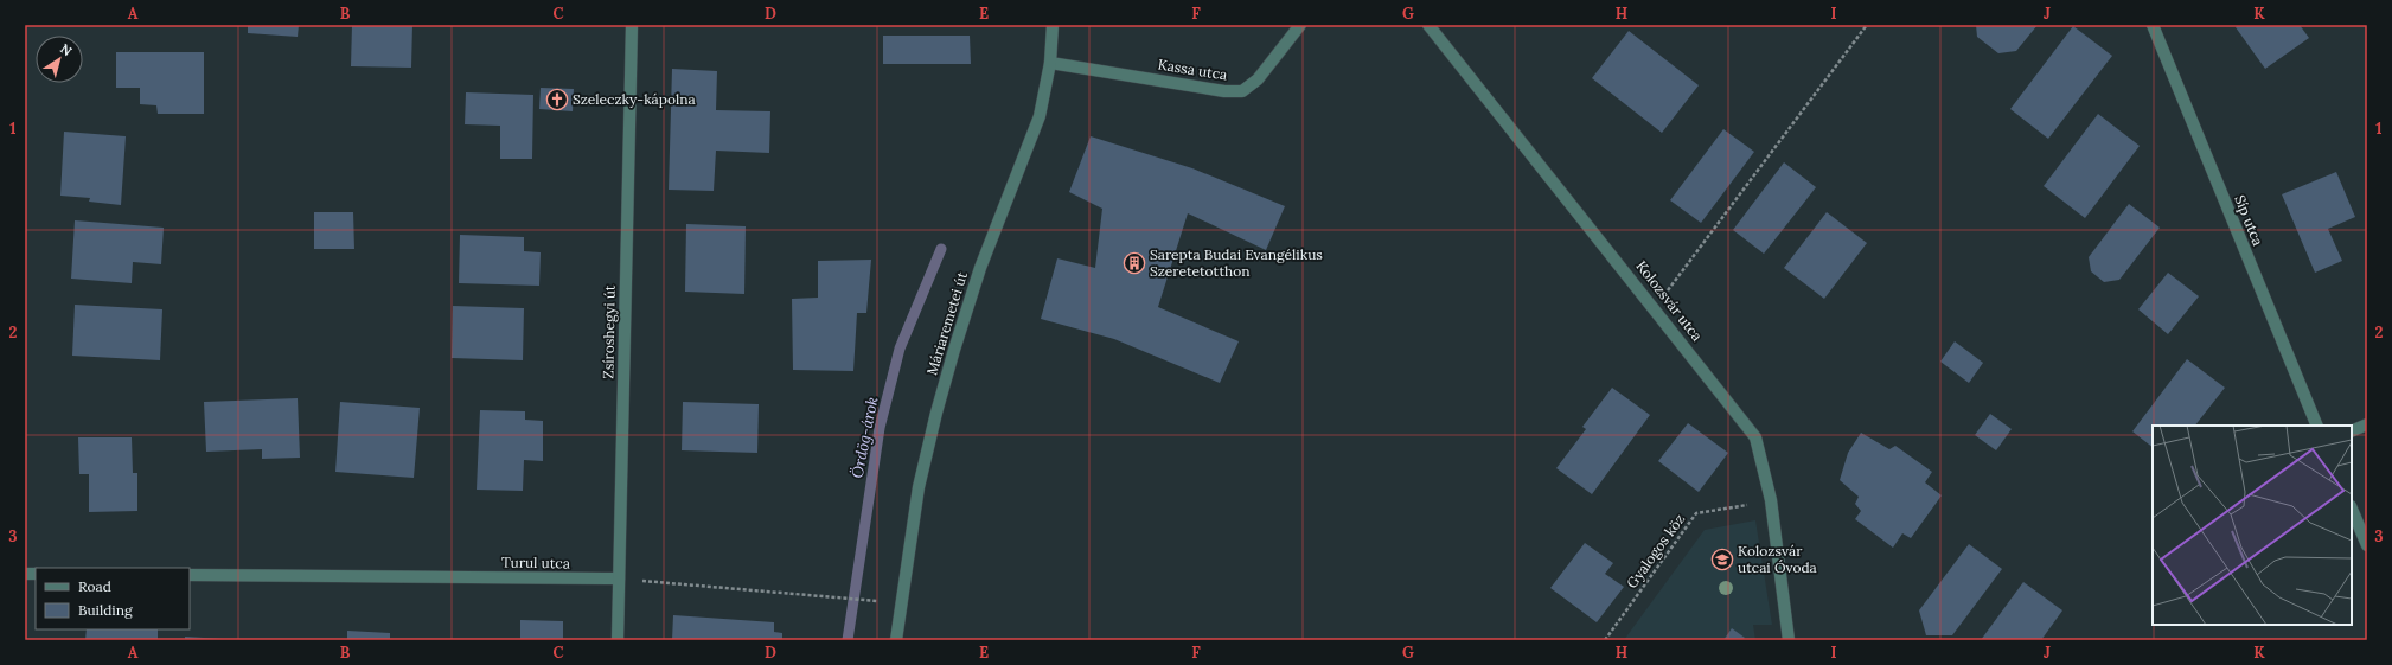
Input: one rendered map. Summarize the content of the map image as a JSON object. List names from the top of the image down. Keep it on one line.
{"streets":{"street":["Kassa utca","Síp utca","Kolozsvár utca","Máriaremetei út","Zsíroshegyi út","Turul utca"],"path":["Gyalogos köz"]},"crossings":[["Kassa utca","Máriaremetei út"],["Kolozsvár utca","Gyalogos köz"],["Zsíroshegyi út","Turul utca"]],"water":["Ördög-árok"],"places":{"church":["Szeleczky-kápolna"],"building":["Sarepta Budai Evangélikus Szeretetotthon"],"school or university":["Kolozsvár utcai Óvoda"]},"legend":["Road","Building"],"north":"top right","grid":{"columns":["A","B","C","D","E","F","G","H","I","J","K"],"rows":["1","2","3"]}}
